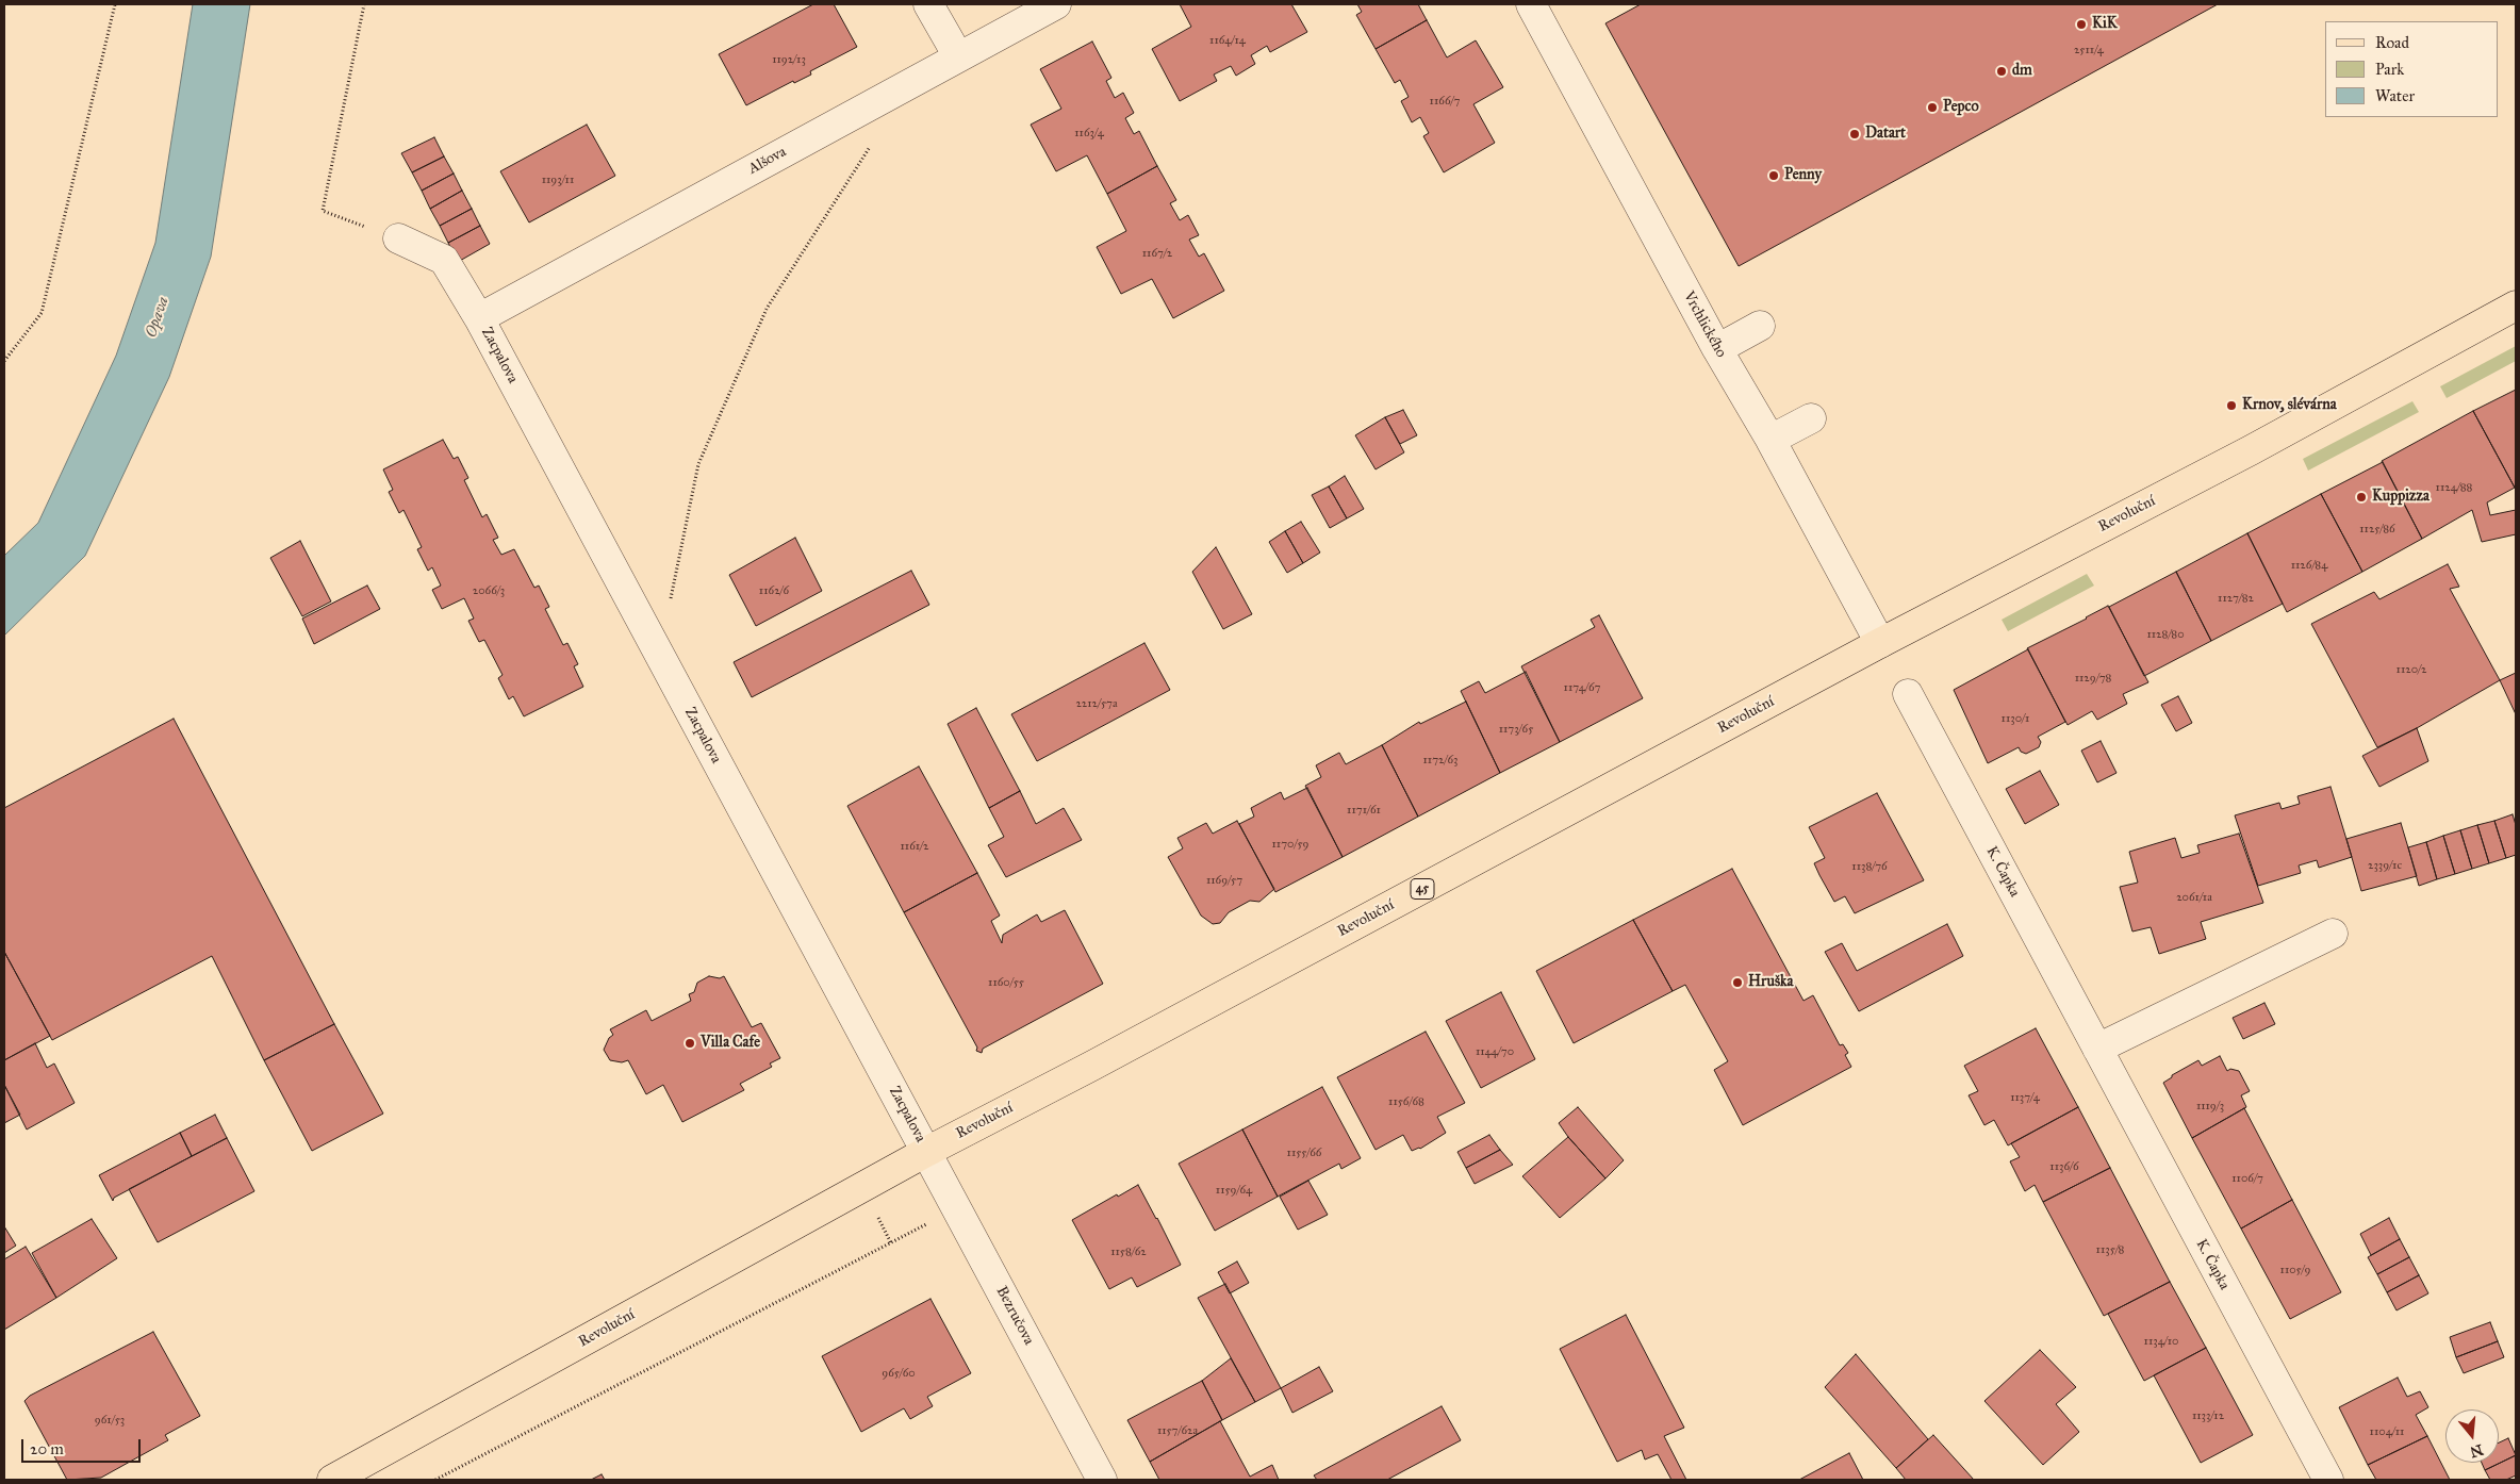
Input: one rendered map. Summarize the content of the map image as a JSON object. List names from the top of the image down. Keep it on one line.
{"streets":{"main road":["Revoluční","45"],"street":["Alšova","Vrchlického","Zacpalova","K. Čapka","Bezručova"]},"crossings":[["Alšova","Zacpalova"],["Vrchlického","Revoluční"],["Zacpalova","Revoluční"],["Zacpalova","Bezručova"],["Revoluční","Bezručova"]],"water":["Opava"],"places":["KiK","dm","Pepco","Datart","Penny","Krnov, slévárna","Kuppizza","Hruška","Villa Cafe"],"house_numbers":["1164/14","2511/4","1192/13","1166/7","1163/4","1193/11","1167/2","1124/88","1125/86","1126/84","2066/3","1162/6","1127/82","1128/80","1120/2","1129/78","1174/67","2212/57a","1130/1","1173/65","1172/63","1171/61","1170/59","1161/2","2339/1c","1138/76","1169/57","2061/1a","1160/55","1144/70","1137/4","1156/68","1119/3","1155/66","1136/6","1106/7","1159/64","1135/8","1158/62","1105/9","1134/10","965/60","1133/12","961/53","1157/62a","1104/11"],"legend":["Road","Park","Water"],"scale_bar":"20 m","north":"bottom"}
